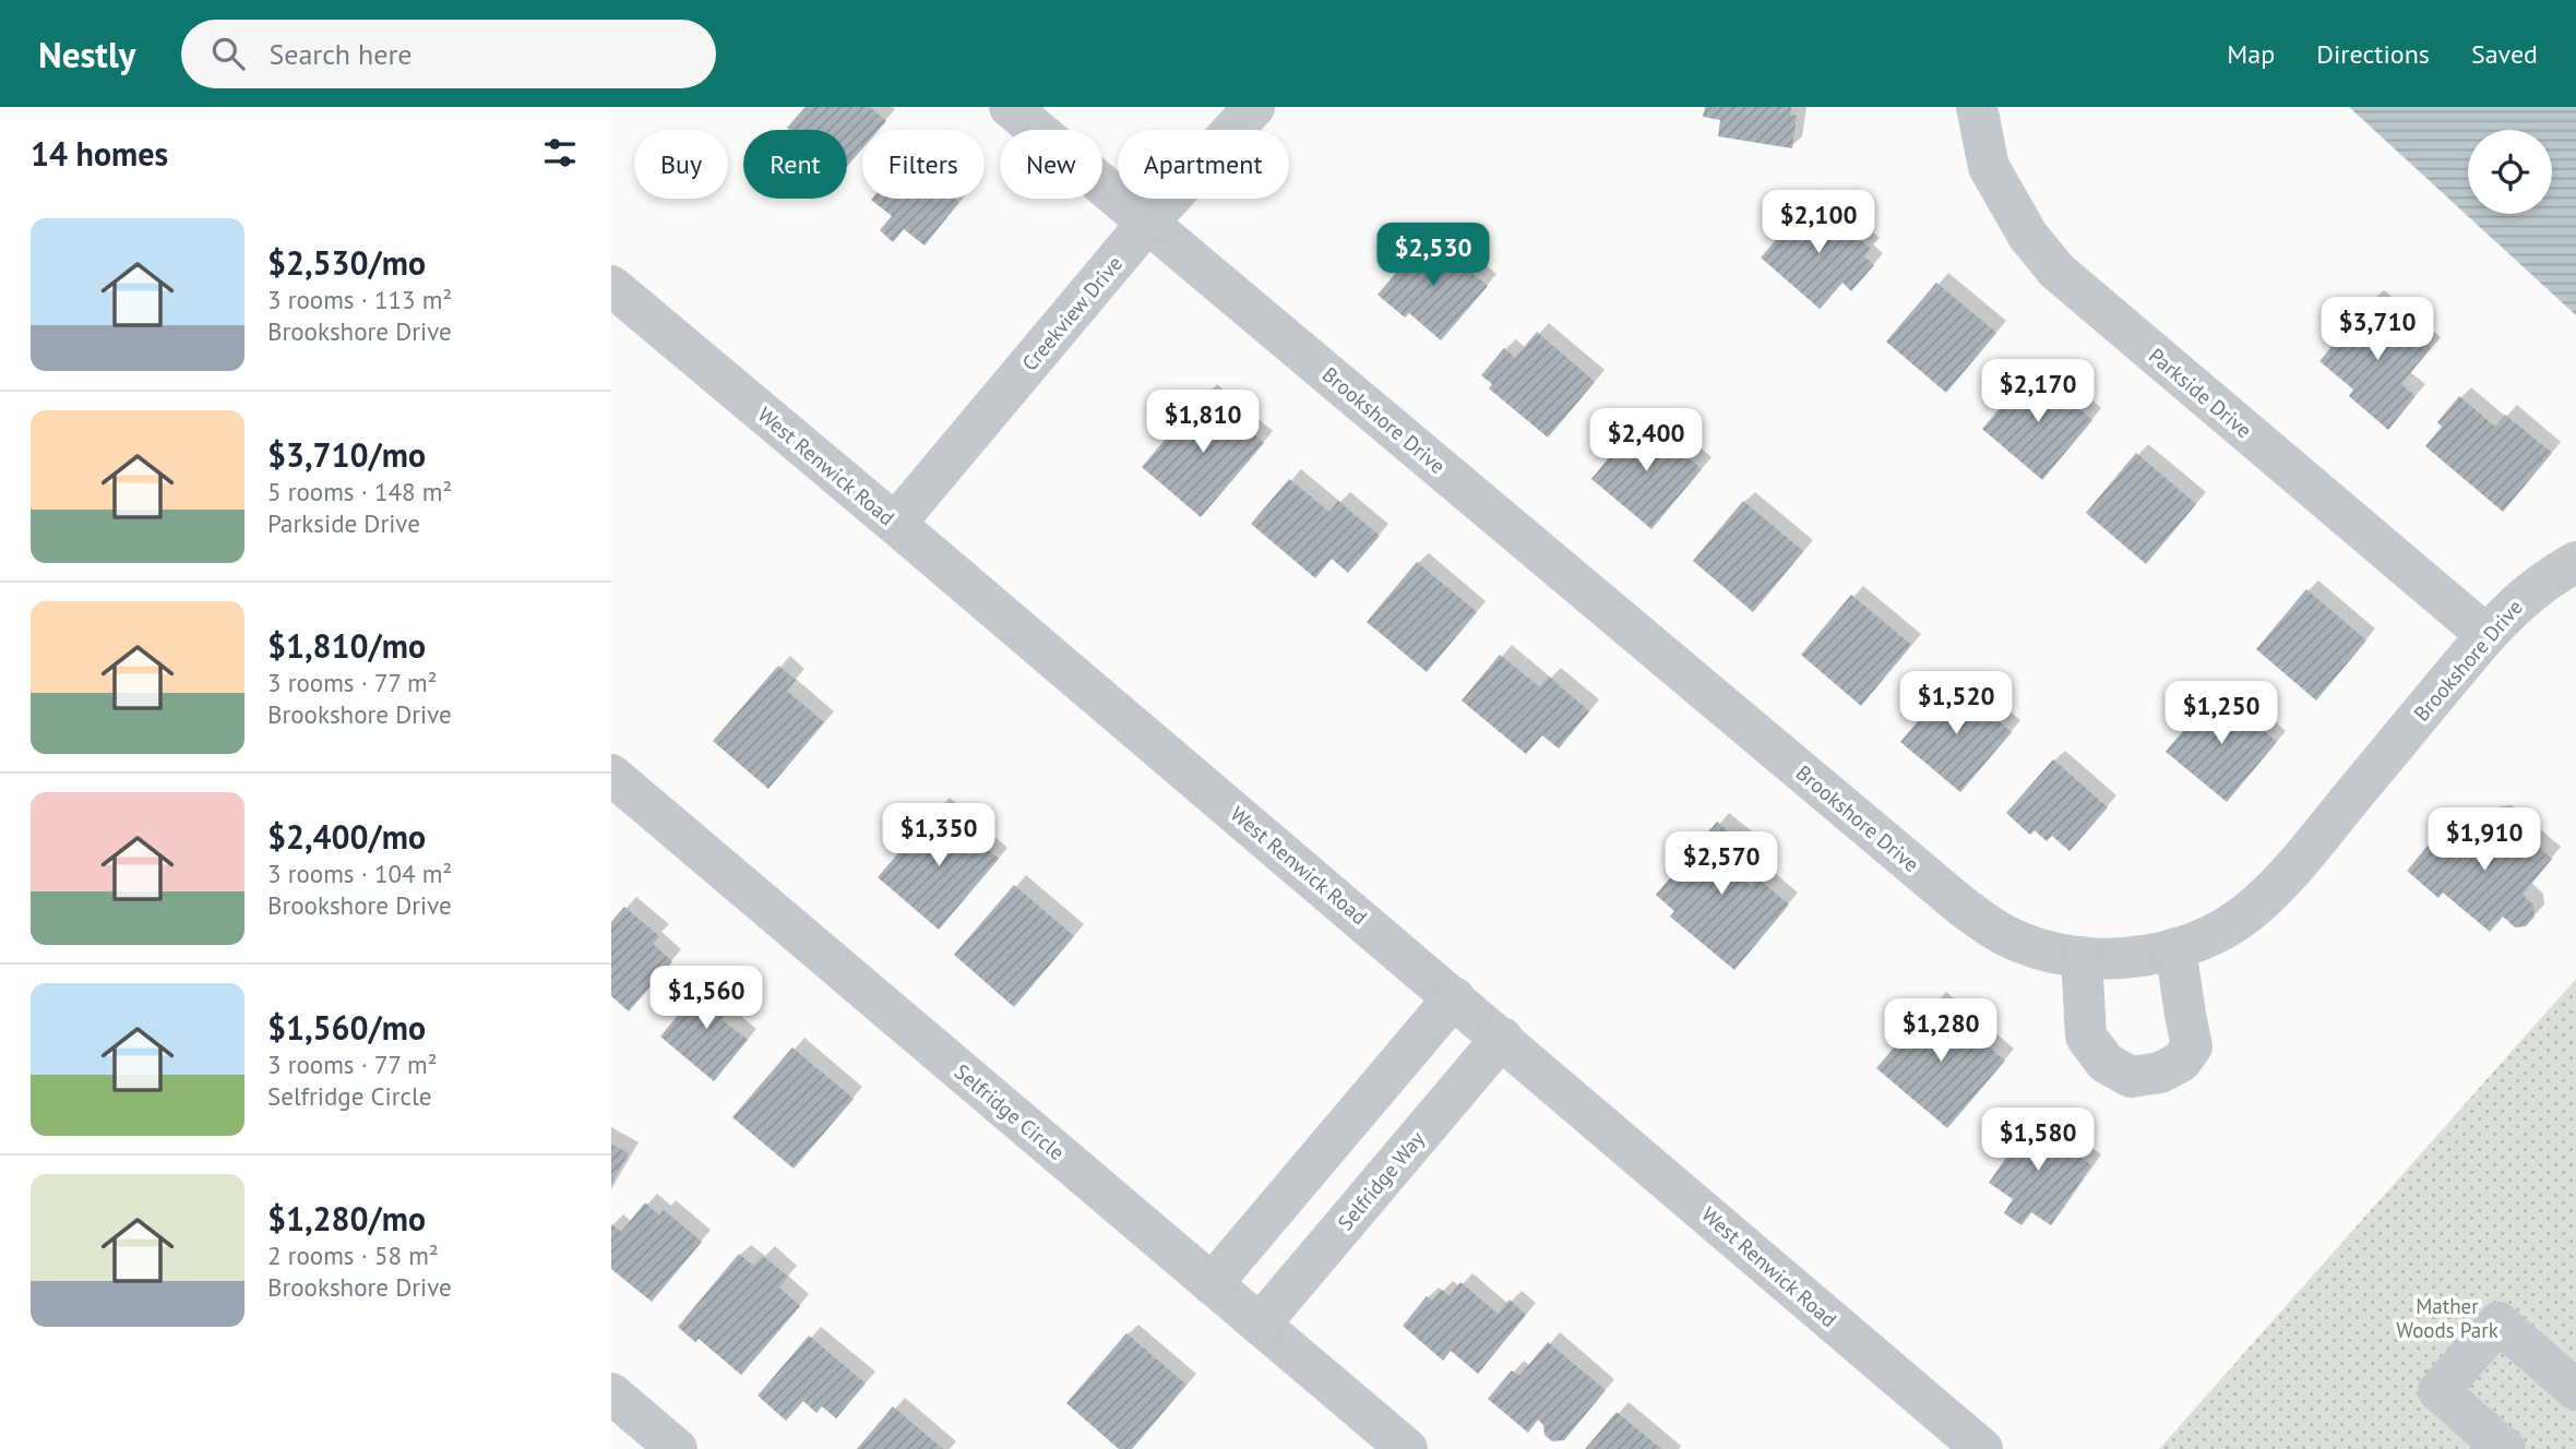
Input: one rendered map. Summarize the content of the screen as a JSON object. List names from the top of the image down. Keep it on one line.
{"streets":{"street":["Creekview Drive","Parkside Drive","Brookshore Drive","West Renwick Road","Selfridge Circle","Selfridge Way"]},"crossings":[["Creekview Drive","Brookshore Drive"],["Creekview Drive","West Renwick Road"],["Parkside Drive","Brookshore Drive"],["West Renwick Road","Selfridge Way"],["Selfridge Circle","Selfridge Way"]],"parks":["Mather Woods Park"],"page":{"header":"Nestly","search":"Search here","nav":["Map","Directions","Saved"],"heading":"14 homes","chip":["Buy","Rent","Filters","New","Apartment"],"price":["$2,100","$2,530","$3,710","$2,170","$1,810","$2,400","$1,520","$1,250","$1,350","$1,910","$2,570","$1,560","$1,280","$1,580"],"list":[{"name":"$2,530/mo","note":"3 rooms · 113 m² · Brookshore Drive"},{"name":"$3,710/mo","note":"5 rooms · 148 m² · Parkside Drive"},{"name":"$1,810/mo","note":"3 rooms · 77 m² · Brookshore Drive"},{"name":"$2,400/mo","note":"3 rooms · 104 m² · Brookshore Drive"},{"name":"$1,560/mo","note":"3 rooms · 77 m² · Selfridge Circle"},{"name":"$1,280/mo","note":"2 rooms · 58 m² · Brookshore Drive"}]}}
